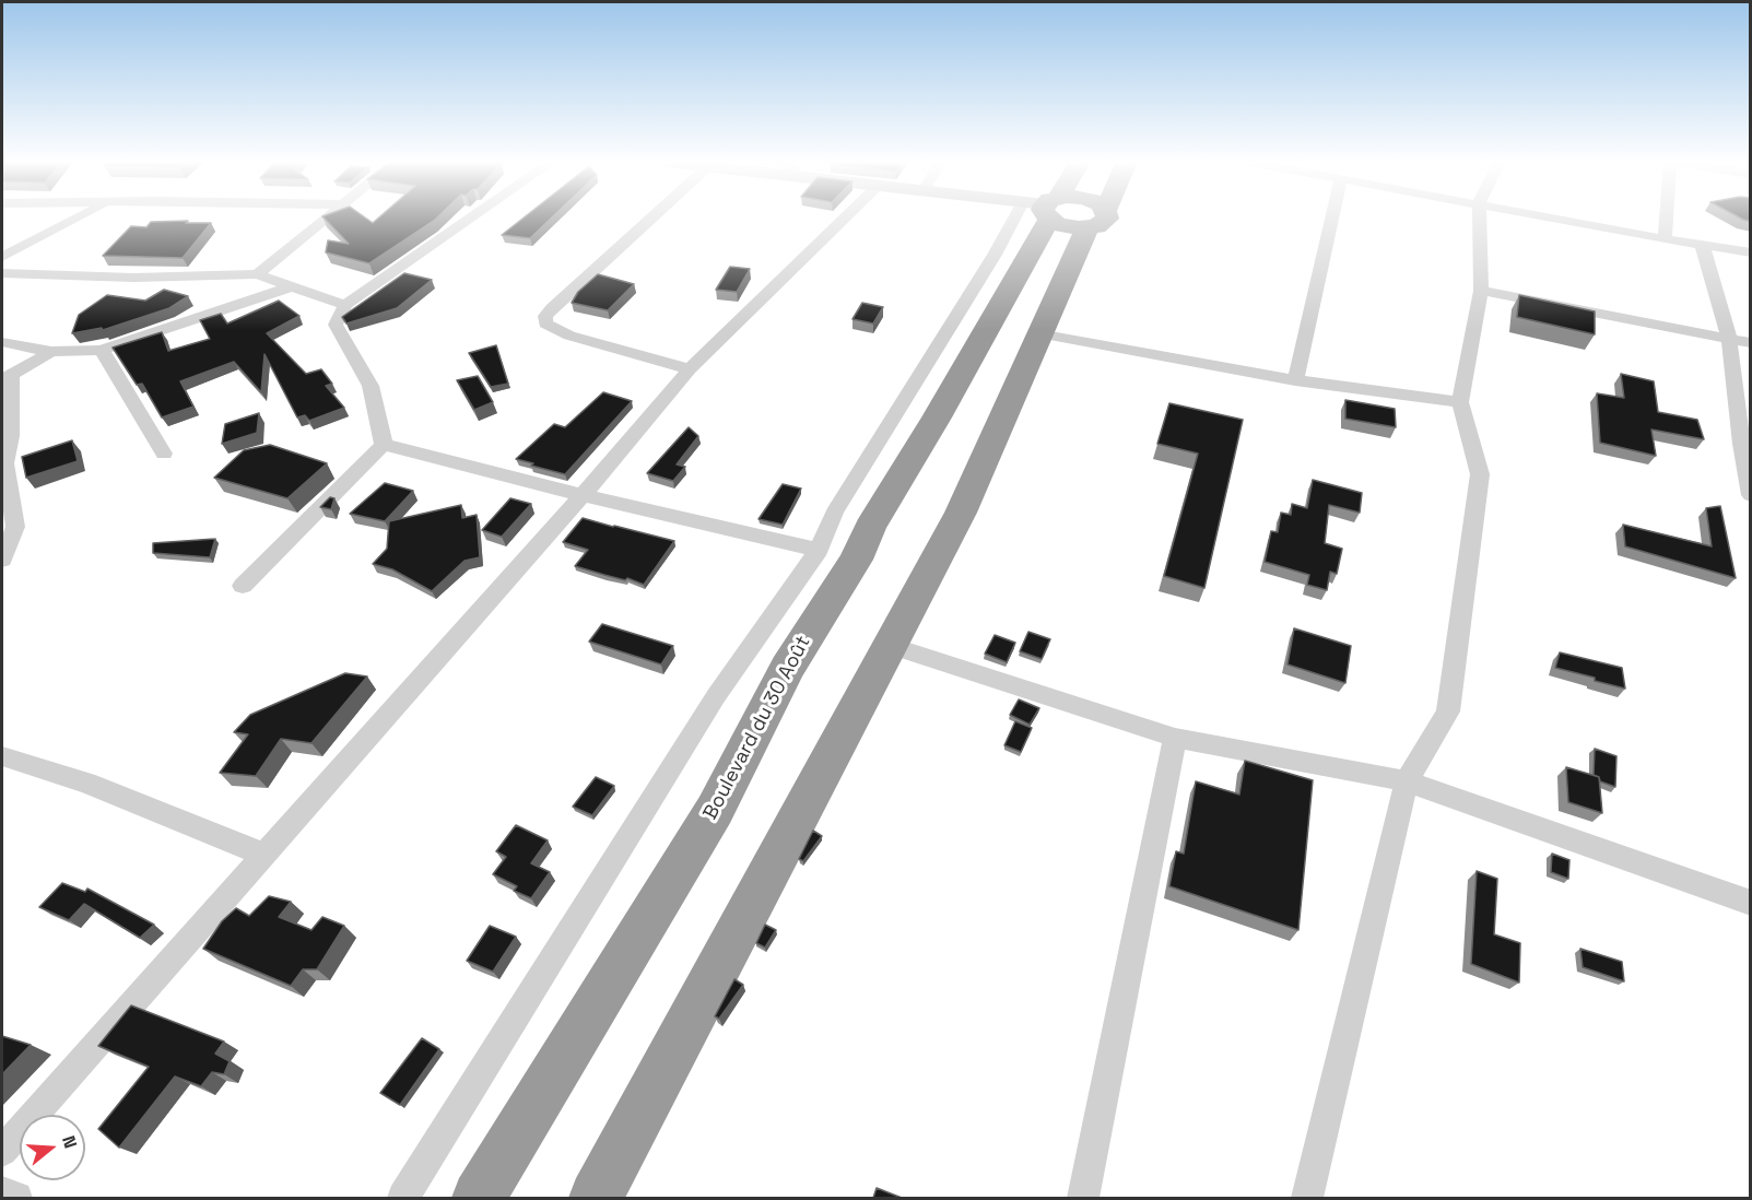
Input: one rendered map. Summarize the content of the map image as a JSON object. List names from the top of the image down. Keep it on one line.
{"streets":{"highway":["Boulevard du 30 Août"]},"north":"right"}
